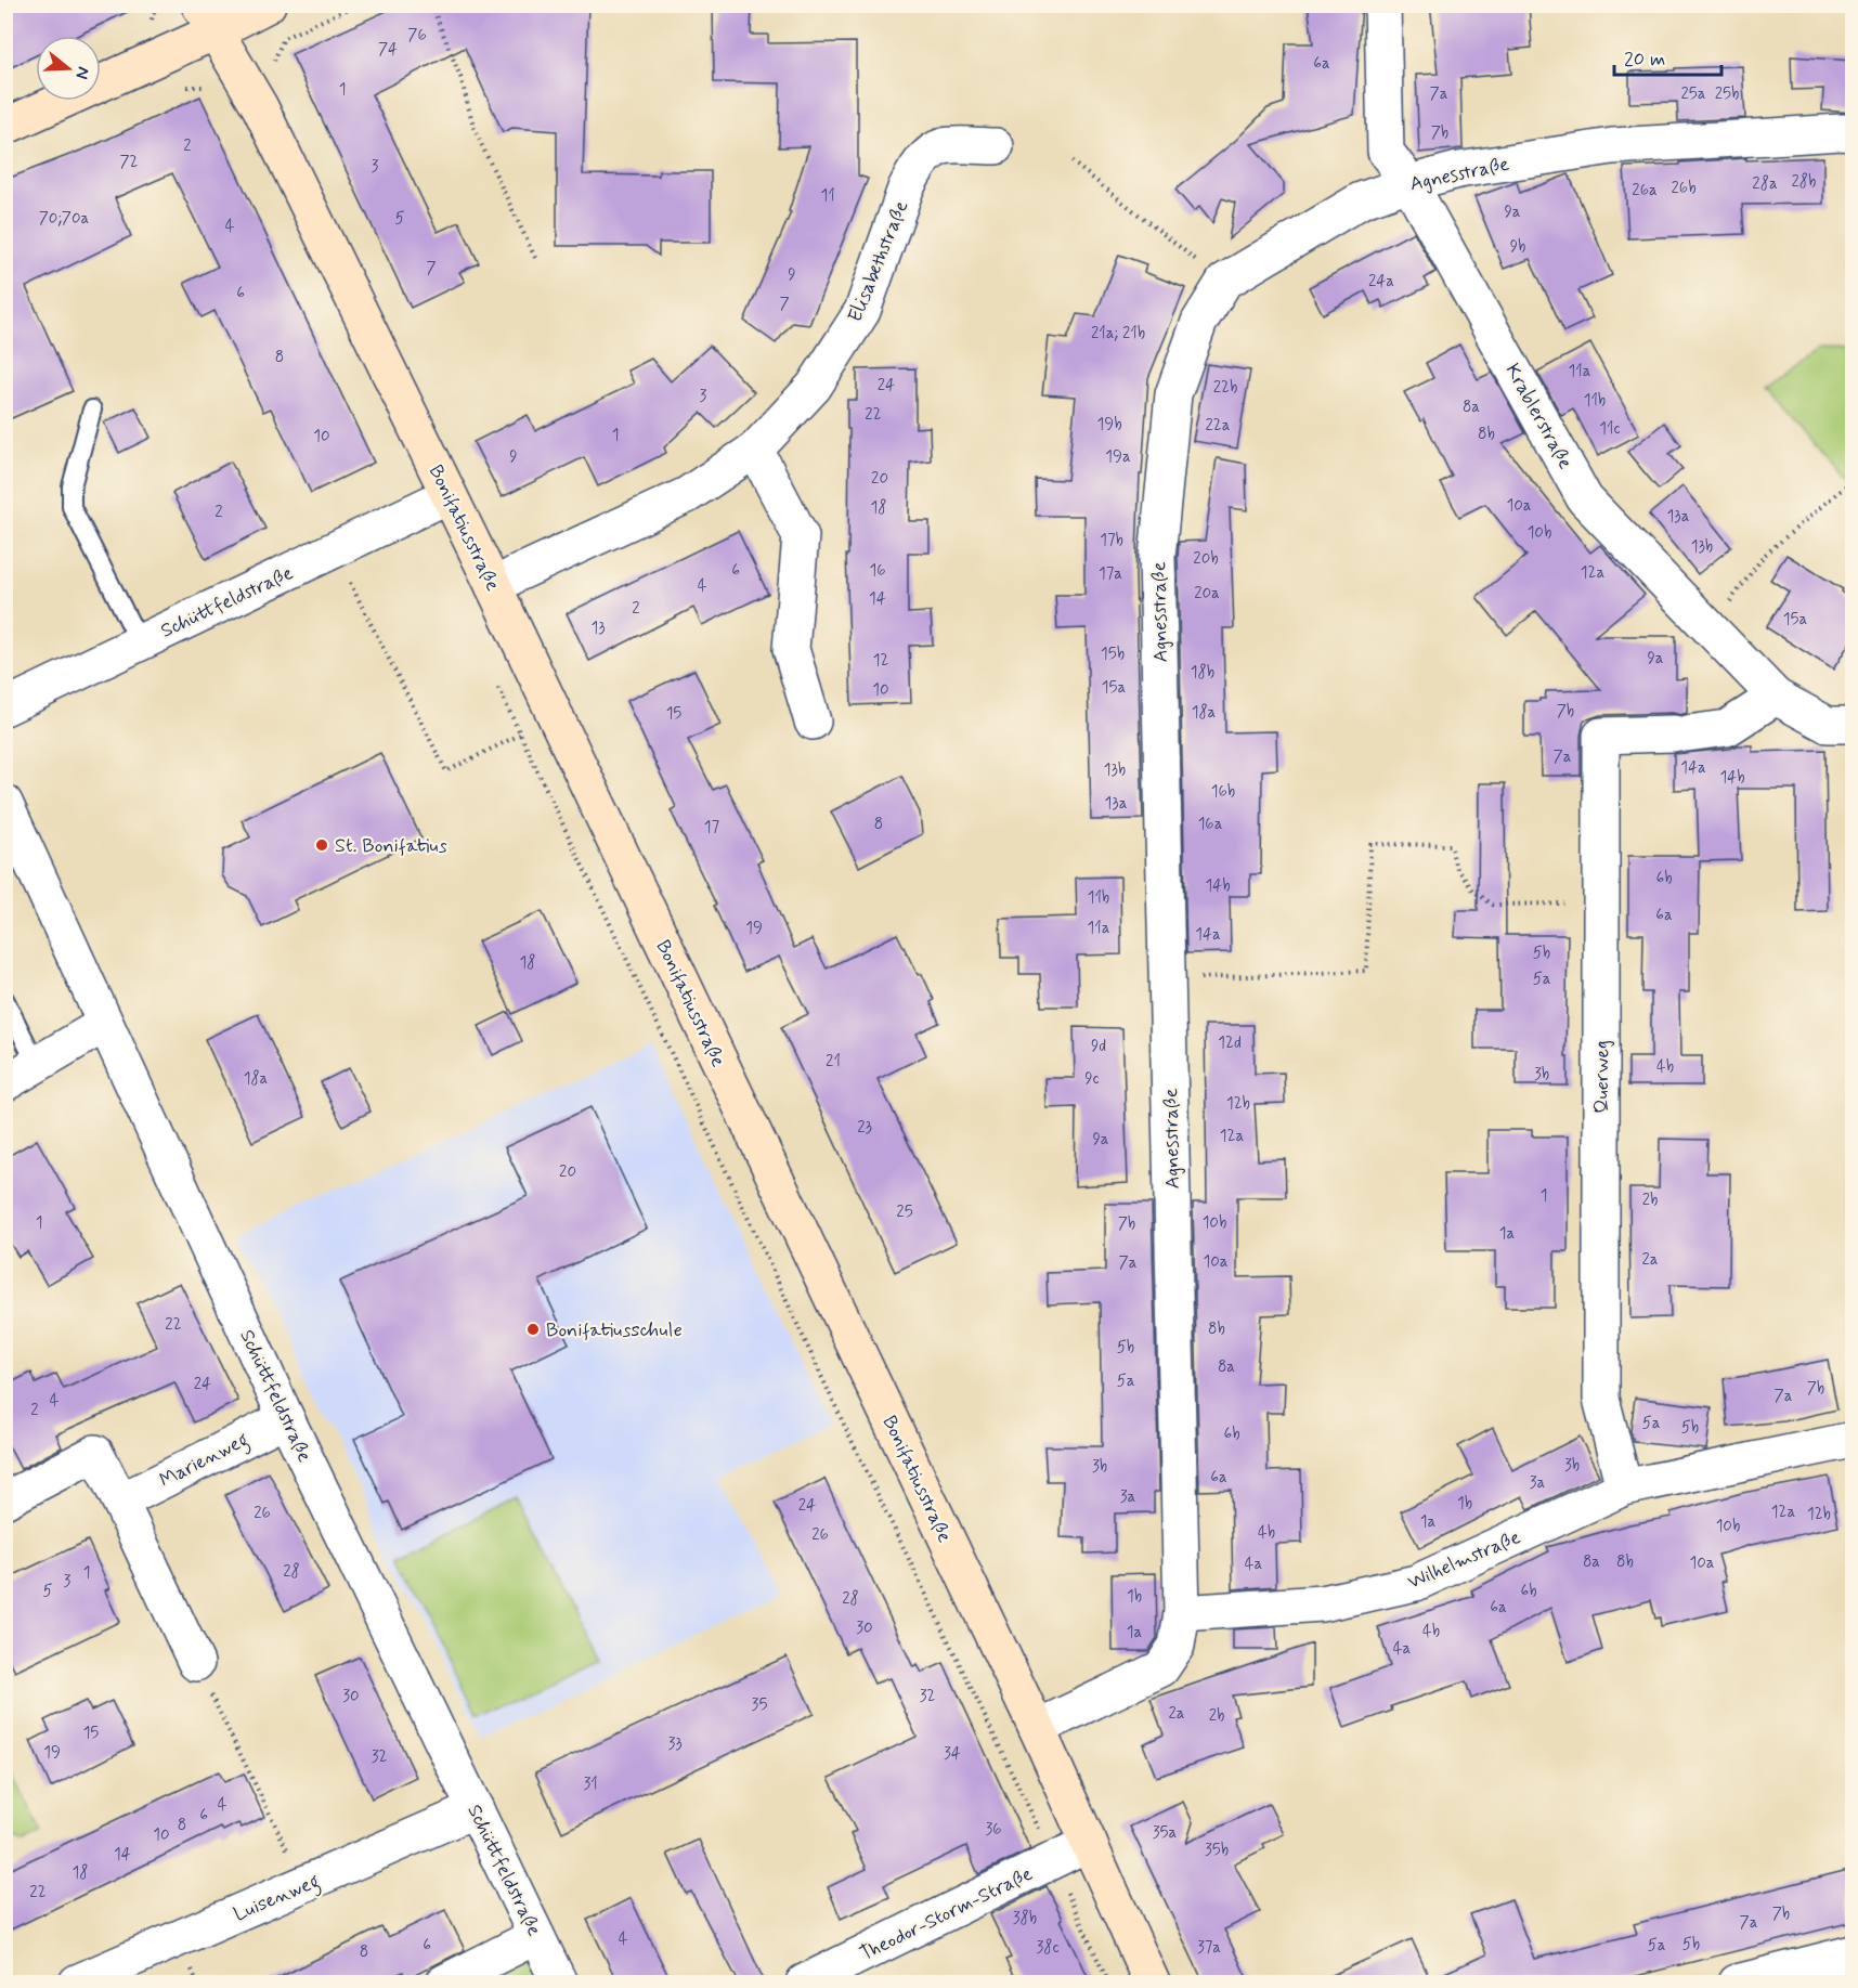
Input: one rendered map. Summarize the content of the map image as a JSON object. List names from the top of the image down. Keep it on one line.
{"streets":{"street":["Agnesstraße","Elisabethstraße","Krablerstraße","Bonifatiusstraße","Schüttfeldstraße","Querweg","Marienweg","Wilhelmstraße","Luisenweg","Theodor-Storm-Straße"]},"crossings":[["Agnesstraße","Krablerstraße"],["Agnesstraße","Wilhelmstraße"],["Elisabethstraße","Bonifatiusstraße"],["Krablerstraße","Querweg"],["Bonifatiusstraße","Schüttfeldstraße"],["Bonifatiusstraße","Theodor-Storm-Straße"],["Schüttfeldstraße","Marienweg"],["Schüttfeldstraße","Luisenweg"],["Querweg","Wilhelmstraße"]],"places":["St. Bonifatius","Bonifatiusschule"],"house_numbers":["76","74","6a","1","7a","25a","25b","7b","2","72","3","28b","28a","26b","26a","11","9a","70;70a","5","4","9b","7","9","24a","6","7","21a; 21b","8","11a","24","22b","3","11b","8a","22","19b","22a","11c","8b","1","10","9","19a","20","10a","18","2","13a","10b","17b","13b","20b","6","16","12a","17a","4","20a","14","2","15a","13","15b","9a","12","18b","15a","10","7b","18a","15","7a","14a","13b","14b","16b","13a","8","16a","17","6b","14b","11b","6a","19","11a","14a","5b","18","5a","12d","9d","21","4b","3b","18a","9c","12b","23","12a","9a","20","1","2b","25","1","10b","7b","1a","2a","10a","7a","22","8b","5b","8a","5a","24","7b","7a","4","2","5a","5b","6b","3b","3b","6a","3a","3a","1b","24","12a","26","12b","1a","10b","4b","26","8a","8b","10a","4a","28","1","3","5","6b","1b","28","6a","30","4b","1a","4a","30","32","35","2a","2b","15","33","19","34","32","31","4","6","8","36","35a","10","35b","14","18","22","7b","38b","7a","4","5b","6","5a","38c","37a","8"],"scale_bar":"20 m","north":"right"}
